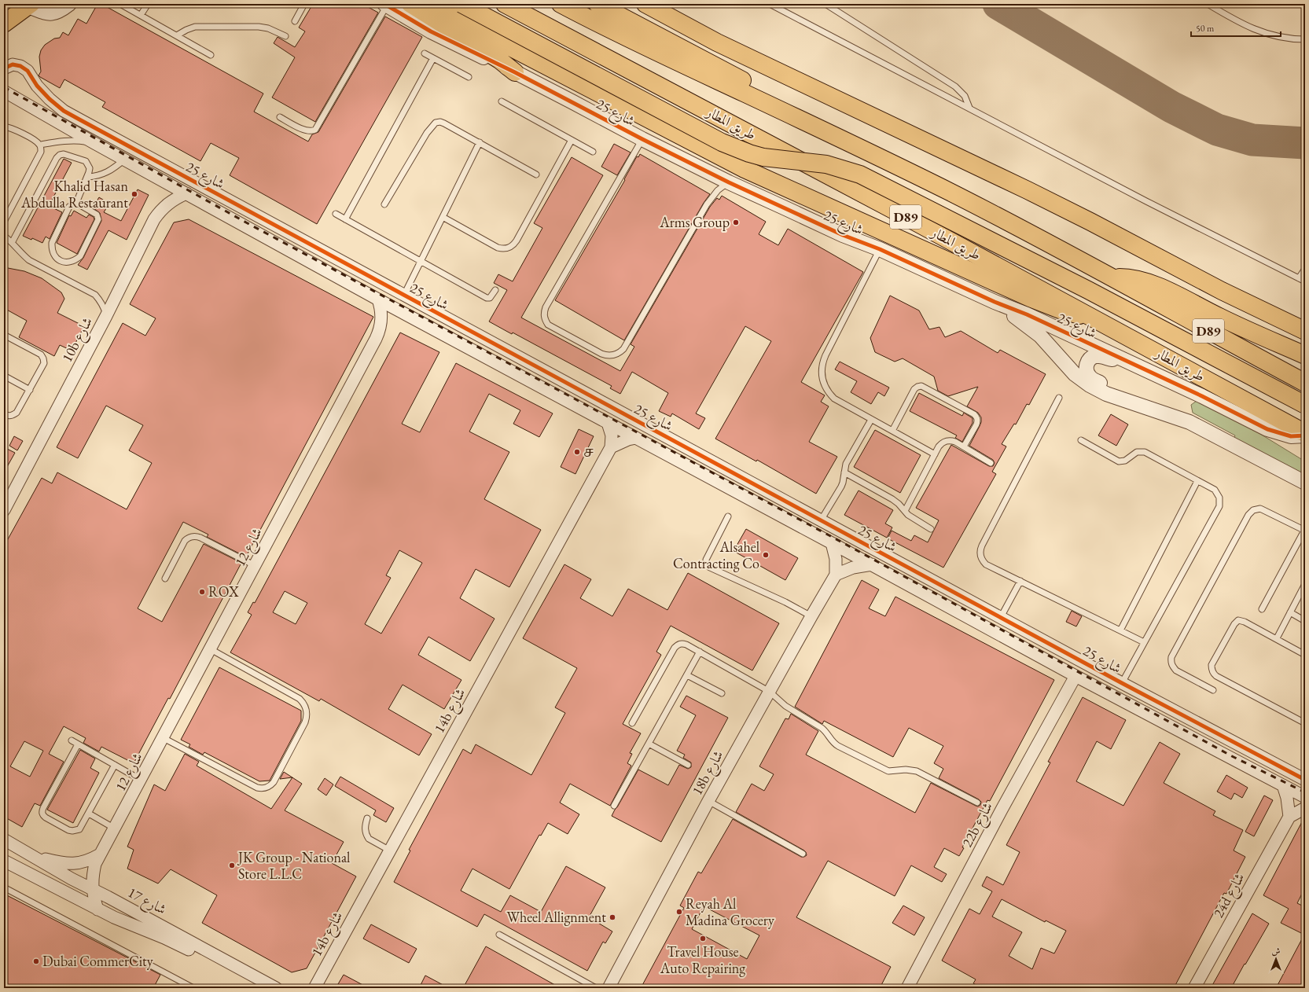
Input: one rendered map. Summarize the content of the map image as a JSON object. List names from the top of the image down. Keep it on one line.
{"streets":{"main road":["طريق المطار","D89"],"street":["شارع 25","10b شارع","شارع 12","14b شارع","18b شارع","22b شارع","24d شارع","شارع 17"]},"crossings":[["شارع 25","10b شارع"],["شارع 25","شارع 12"],["شارع 25","22b شارع"],["شارع 12","شارع 17"]],"places":["Khalid Hasan Abdulla Restaurant","Arms Group","ச","Alsahel Contracting Co","ROX","JK Group - National Store L.L.C","Reyah Al Madina Grocery","Wheel Allignment","Travel House Auto Repairing","Dubai CommerCity"],"scale_bar":"50 m","north":"top"}
